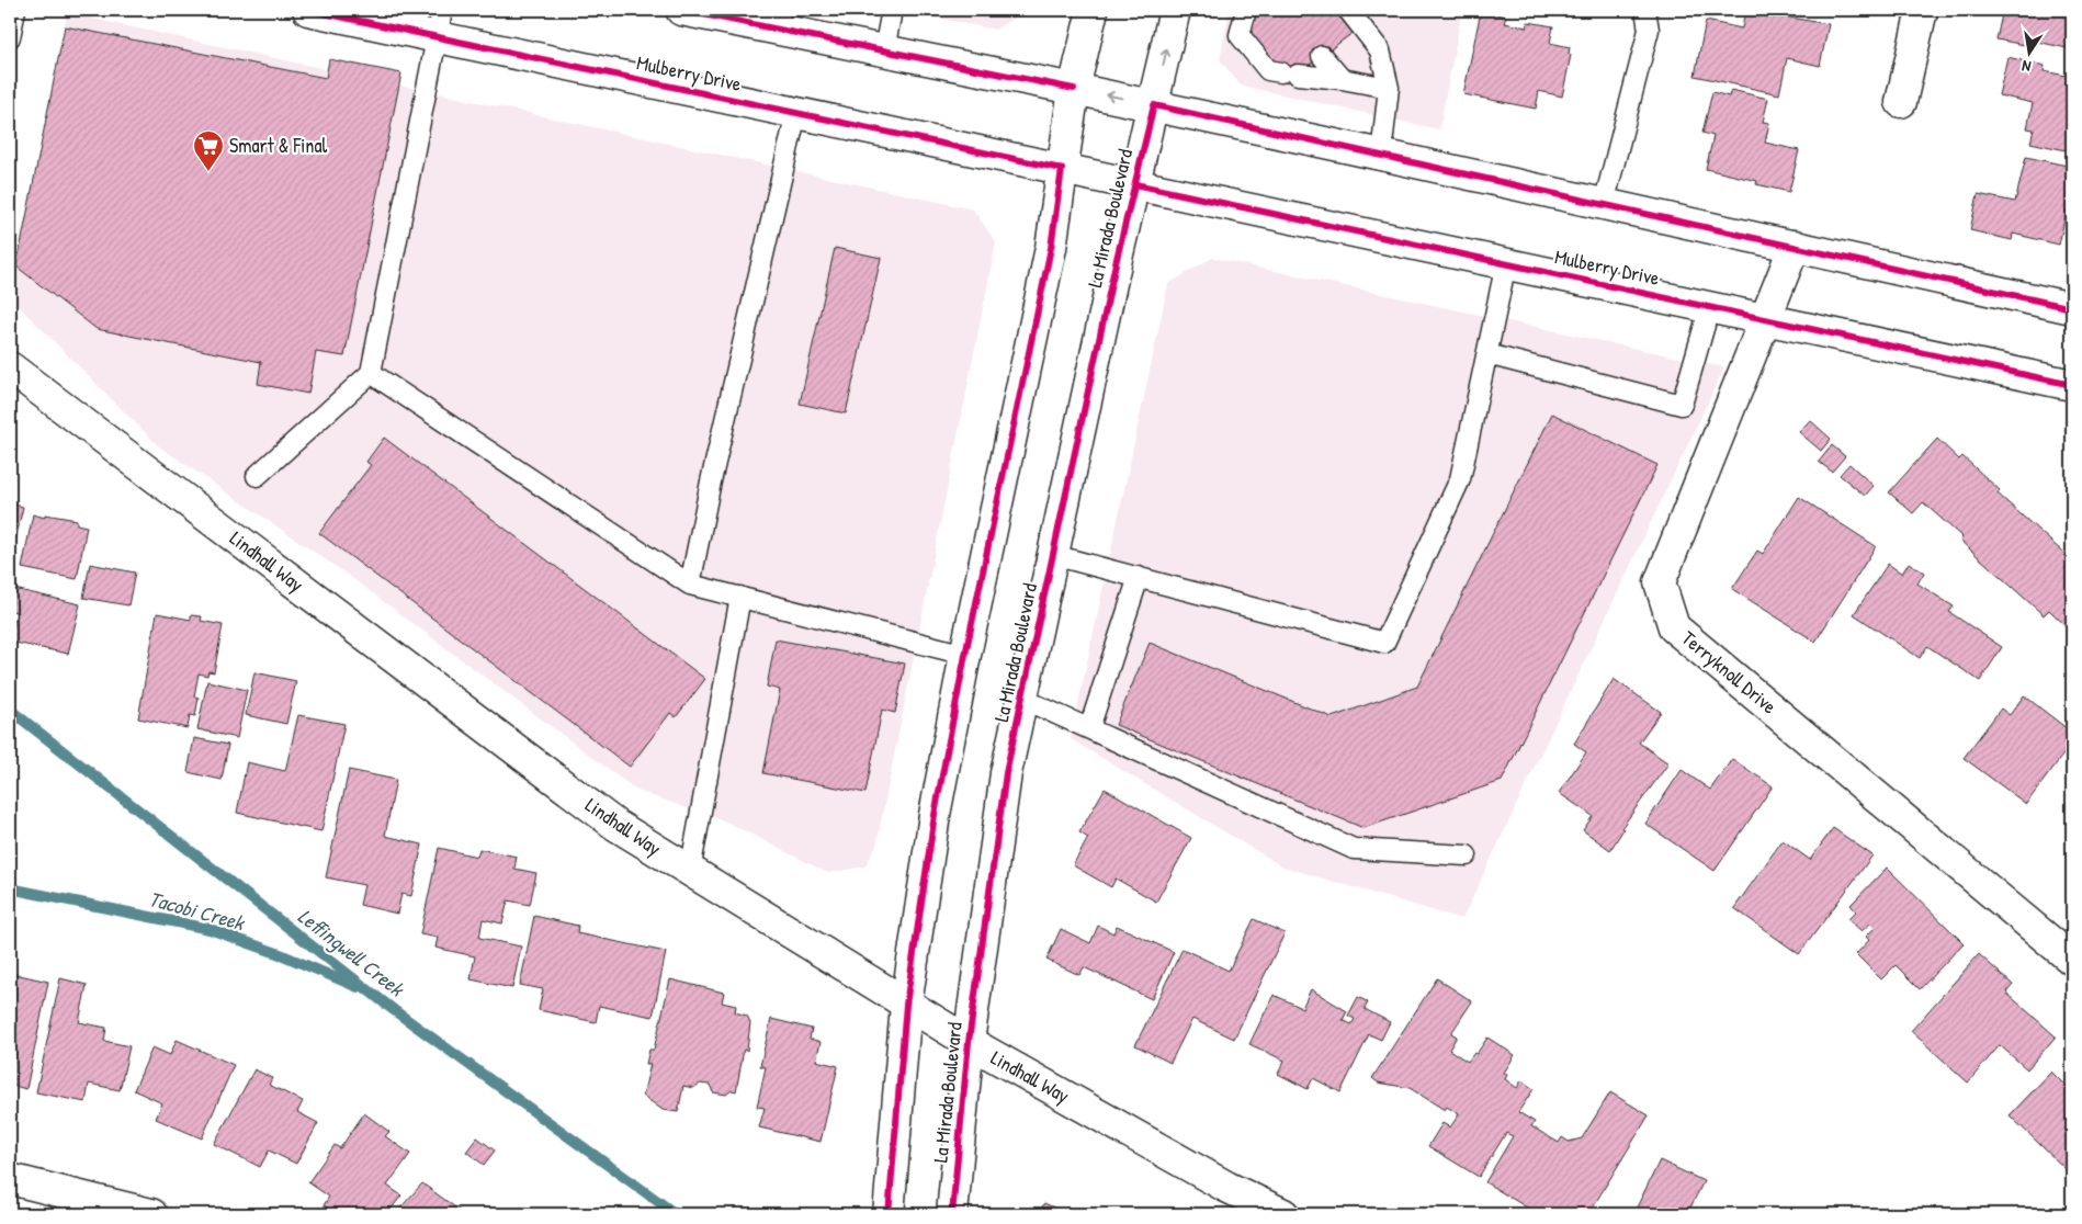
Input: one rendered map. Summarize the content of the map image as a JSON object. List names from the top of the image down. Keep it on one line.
{"streets":{"main road":["Mulberry Drive","La Mirada Boulevard","Lindhall Way","Terryknoll Drive"]},"crossings":[["Mulberry Drive","La Mirada Boulevard"],["Mulberry Drive","Terryknoll Drive"],["La Mirada Boulevard","Lindhall Way"]],"water":["Tacobi Creek","Leffingwell Creek"],"places":{"supermarket":["Smart & Final"]},"north":"bottom"}
